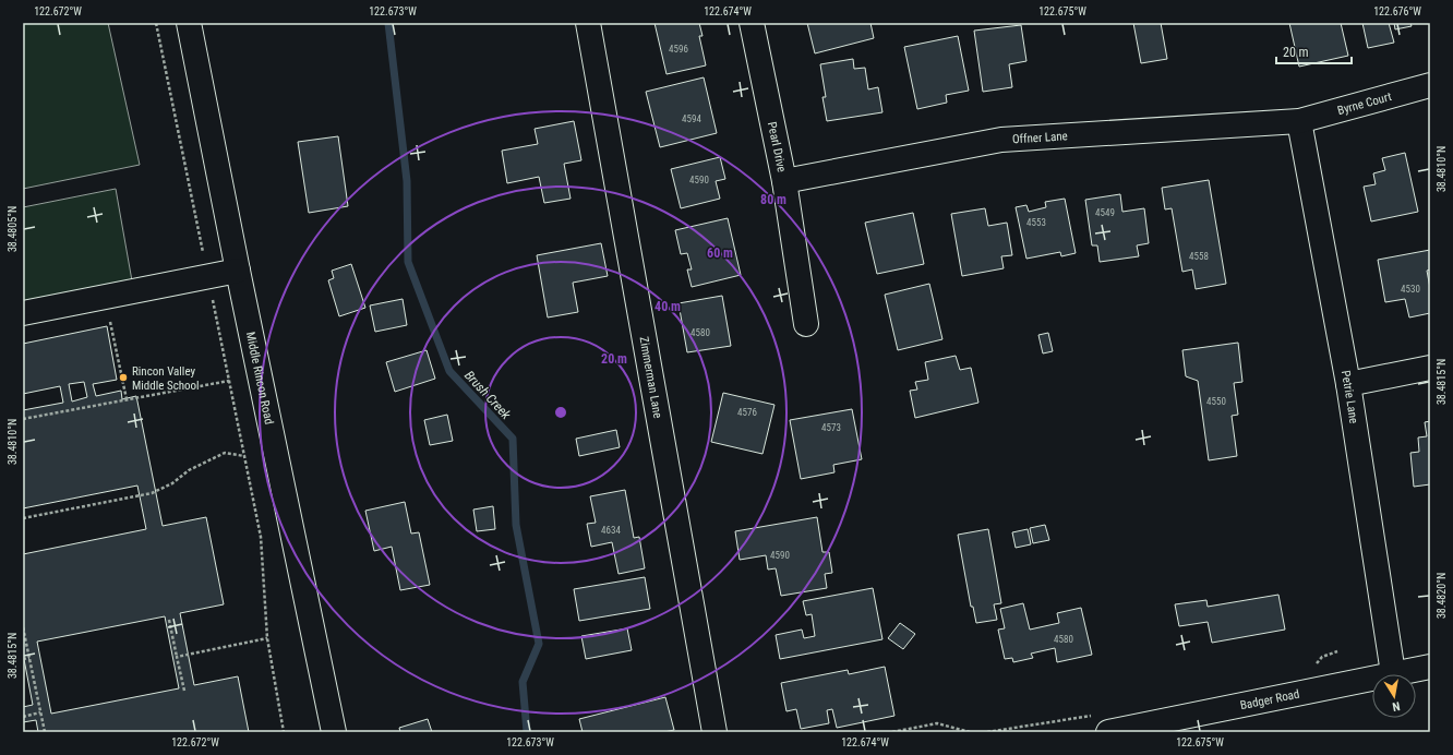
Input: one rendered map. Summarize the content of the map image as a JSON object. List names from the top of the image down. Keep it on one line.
{"streets":{"street":["Byrne Court","Offner Lane","Pearl Drive","Middle Rincon Road","Zimmerman Lane","Petrie Lane","Badger Road"]},"crossings":[["Byrne Court","Offner Lane"],["Byrne Court","Petrie Lane"],["Offner Lane","Pearl Drive"],["Offner Lane","Petrie Lane"],["Petrie Lane","Badger Road"]],"water":["Brush Creek"],"places":["Rincon Valley Middle School"],"house_numbers":["4596","4594","4590","4549","4553","4558","4530","4580","4550","4576","4573","4634","4590","4580"],"scale_bar":"20 m","north":"bottom","coordinates":["122.672°W","122.673°W","122.674°W","122.675°W","122.676°W","38.4810°N","38.4805°N","38.4815°N","38.4820°N"],"rings":["80 m","60 m","40 m","20 m"]}
